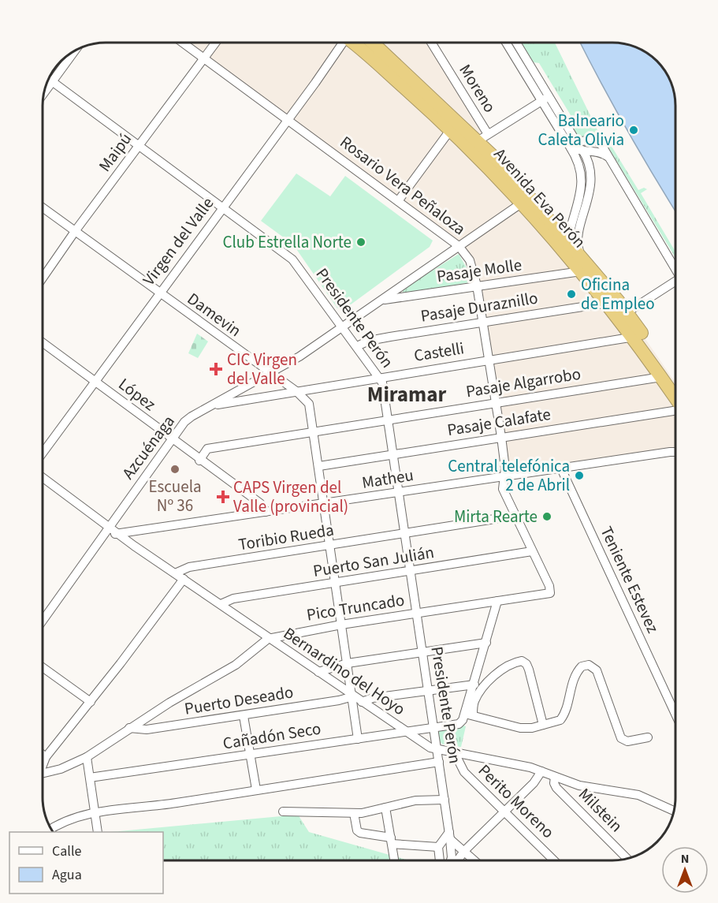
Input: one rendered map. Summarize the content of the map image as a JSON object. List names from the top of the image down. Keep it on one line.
{"streets":{"highway":["Avenida Eva Perón"],"street":["Moreno","Maipú","Rosario Vera Peñaloza","Virgen del Valle","Pasaje Molle","Pasaje Duraznillo","Damevin","Presidente Perón","Castelli","Pasaje Algarrobo","López","Pasaje Calafate","Azcuénaga","Matheu","Toribio Rueda","Puerto San Julián","Teniente Estevez","Pico Truncado","Bernardino del Hoyo","Puerto Deseado","Cañadón Seco","Perito Moreno","Milstein"]},"crossings":[["Moreno","Avenida Eva Perón"],["Maipú","Rosario Vera Peñaloza"],["Maipú","Damevin"],["Maipú","Presidente Perón"],["Rosario Vera Peñaloza","Virgen del Valle"],["Rosario Vera Peñaloza","Pasaje Molle"],["Rosario Vera Peñaloza","Pasaje Duraznillo"],["Rosario Vera Peñaloza","Castelli"],["Rosario Vera Peñaloza","Pasaje Algarrobo"],["Rosario Vera Peñaloza","Pasaje Calafate"],["Rosario Vera Peñaloza","Azcuénaga"],["Rosario Vera Peñaloza","Matheu"],["Rosario Vera Peñaloza","Toribio Rueda"],["Rosario Vera Peñaloza","Puerto San Julián"],["Rosario Vera Peñaloza","Pico Truncado"],["Avenida Eva Perón","Pasaje Molle"],["Avenida Eva Perón","Pasaje Duraznillo"],["Avenida Eva Perón","Castelli"],["Avenida Eva Perón","Pasaje Algarrobo"],["Avenida Eva Perón","Azcuénaga"],["Virgen del Valle","Damevin"],["Virgen del Valle","Presidente Perón"],["Virgen del Valle","López"],["Pasaje Molle","Azcuénaga"],["Pasaje Duraznillo","Presidente Perón"],["Damevin","Castelli"],["Damevin","Pasaje Algarrobo"],["Damevin","Pasaje Calafate"],["Damevin","Azcuénaga"],["Damevin","Matheu"],["Damevin","Toribio Rueda"],["Damevin","Puerto San Julián"],["Damevin","Pico Truncado"],["Damevin","Bernardino del Hoyo"],["Damevin","Puerto Deseado"],["Damevin","Cañadón Seco"],["Presidente Perón","Castelli"],["Presidente Perón","Pasaje Algarrobo"],["Presidente Perón","Pasaje Calafate"],["Presidente Perón","Azcuénaga"],["Presidente Perón","Matheu"],["Presidente Perón","Toribio Rueda"],["Presidente Perón","Puerto San Julián"],["Presidente Perón","Pico Truncado"],["Presidente Perón","Bernardino del Hoyo"],["Presidente Perón","Cañadón Seco"],["Castelli","Azcuénaga"],["Pasaje Algarrobo","López"],["López","Azcuénaga"],["López","Matheu"],["Azcuénaga","Matheu"],["Azcuénaga","Bernardino del Hoyo"],["Matheu","Teniente Estevez"],["Matheu","Bernardino del Hoyo"],["Toribio Rueda","Bernardino del Hoyo"],["Puerto San Julián","Bernardino del Hoyo"],["Pico Truncado","Bernardino del Hoyo"],["Pico Truncado","Puerto Deseado"],["Bernardino del Hoyo","Puerto Deseado"],["Bernardino del Hoyo","Cañadón Seco"],["Bernardino del Hoyo","Perito Moreno"],["Bernardino del Hoyo","Milstein"]],"districts":["Miramar"],"places":{"other":["Balneario Caleta Olivia","Club Estrella Norte","Oficina de Empleo","Escuela Nº 36","Central telefónica 2 de Abril","Mirta Rearte"],"health":["CIC Virgen del Valle","CAPS Virgen del Valle (provincial)"]},"legend":["Calle","Agua"],"north":"top"}
